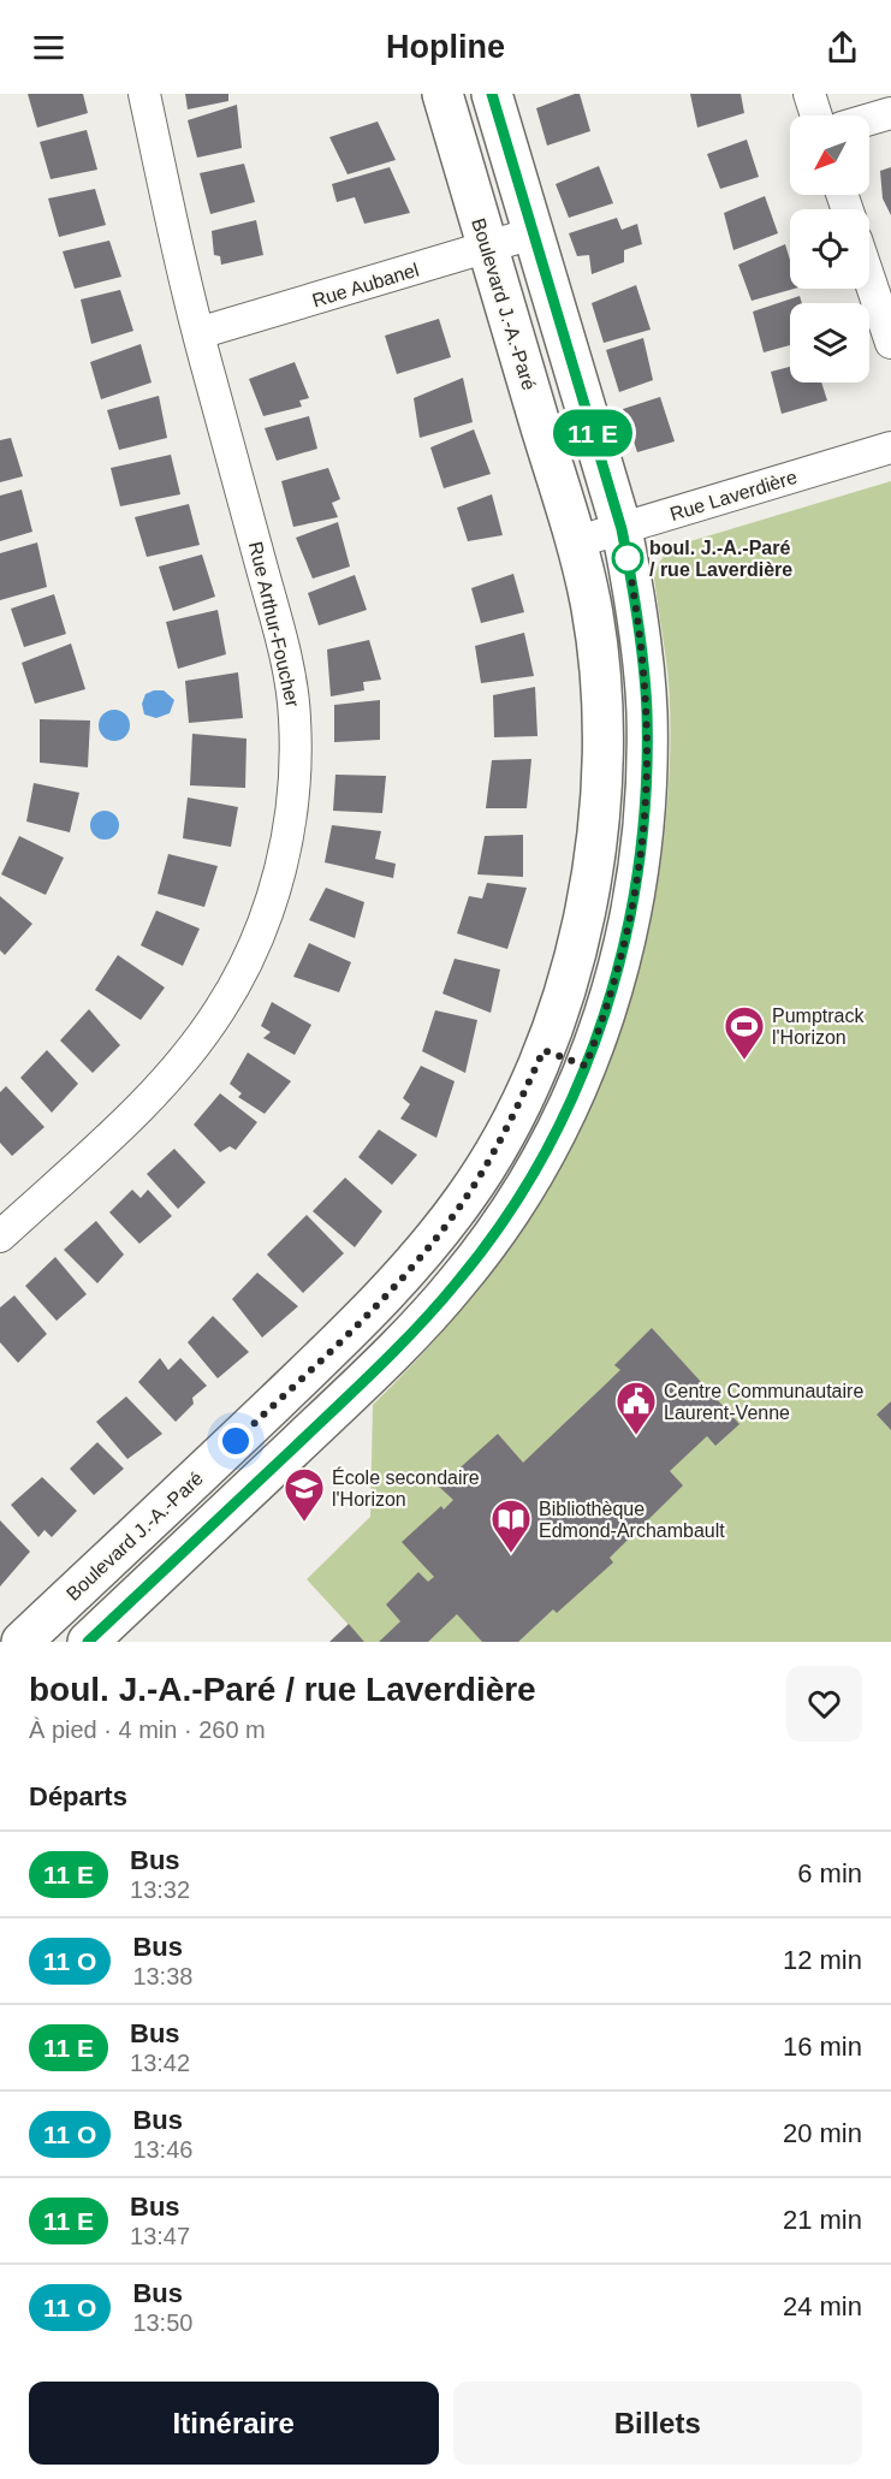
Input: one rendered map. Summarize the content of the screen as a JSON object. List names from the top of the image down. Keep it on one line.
{"streets":{"street":["Rue Aubanel","Boulevard J.-A.-Paré","Rue Laverdière","Rue Arthur-Foucher"]},"crossings":[["Rue Aubanel","Boulevard J.-A.-Paré"],["Rue Aubanel","Rue Arthur-Foucher"],["Boulevard J.-A.-Paré","Rue Laverdière"]],"places":{"other":["boul. J.-A.-Paré / rue Laverdière"],"sports":["Pumptrack l'Horizon"],"public building":["Centre Communautaire Laurent-Venne"],"school or university":["École secondaire l'Horizon"],"library":["Bibliothèque Edmond-Archambault"]},"north":"bottom left","page":{"header":"Hopline","on_map":"11 E","heading":[["boul. J.-A.-Paré / rue Laverdière","À pied · 4 min · 260 m"],"Départs"],"list":[{"mark":"11 E","name":"Bus","note":"13:32","value":"6 min"},{"mark":"11 O","name":"Bus","note":"13:38","value":"12 min"},{"mark":"11 E","name":"Bus","note":"13:42","value":"16 min"},{"mark":"11 O","name":"Bus","note":"13:46","value":"20 min"},{"mark":"11 E","name":"Bus","note":"13:47","value":"21 min"},{"mark":"11 O","name":"Bus","note":"13:50","value":"24 min"}],"buttons":["Itinéraire","Billets"]}}
